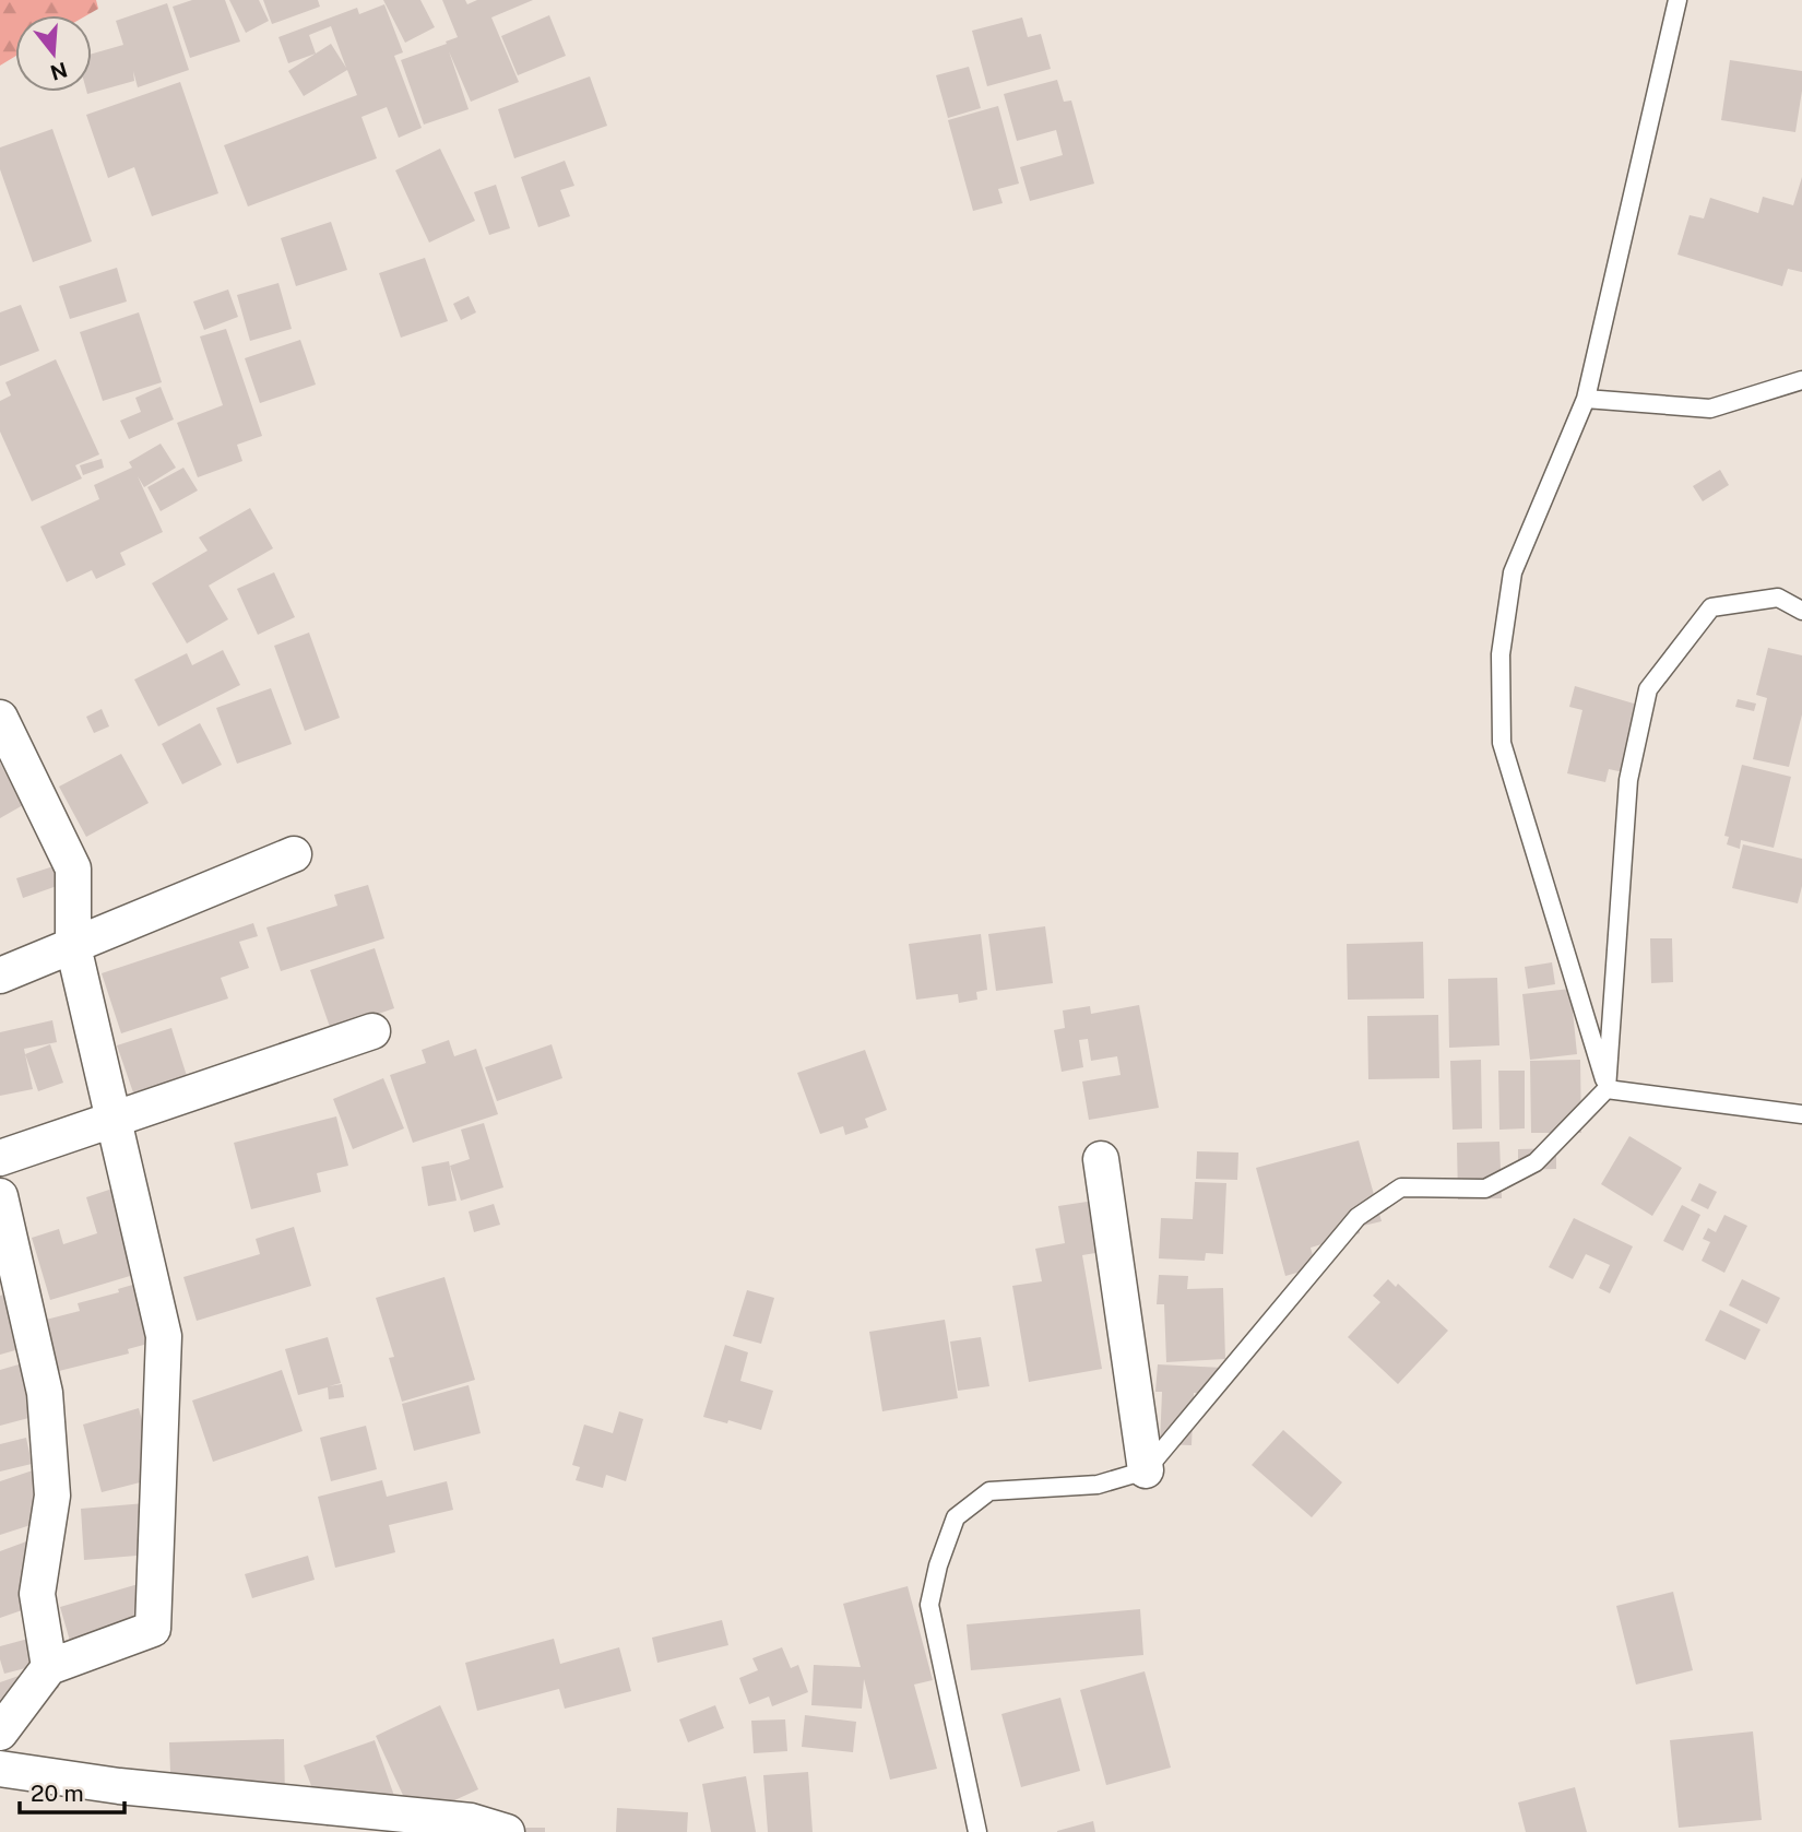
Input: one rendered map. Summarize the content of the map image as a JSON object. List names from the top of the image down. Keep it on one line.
{"scale_bar":"20 m","north":"bottom"}
